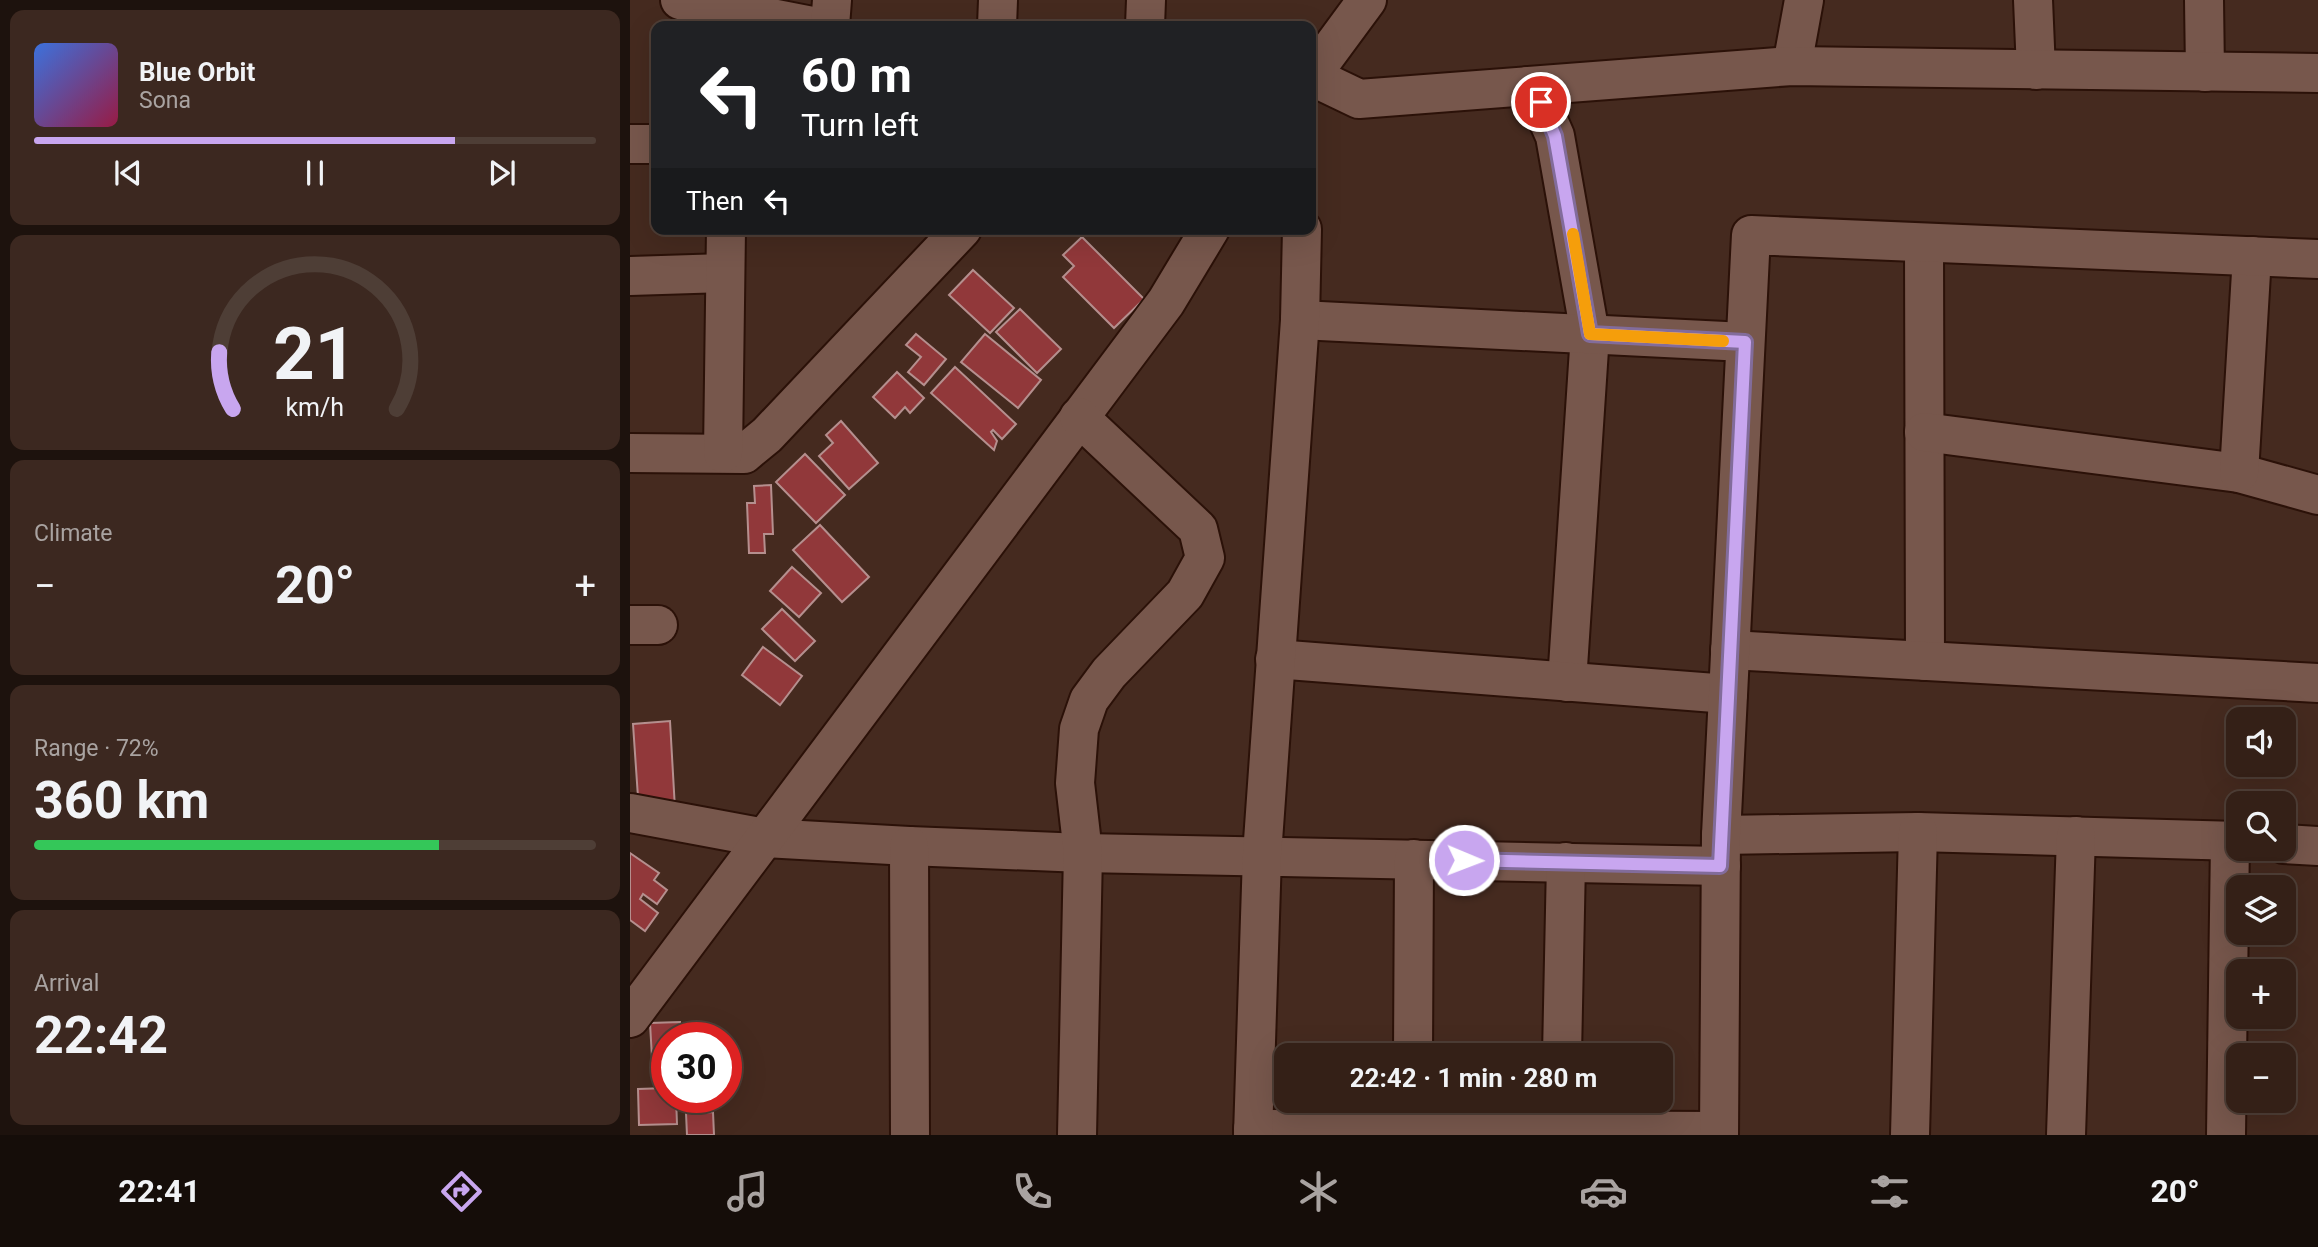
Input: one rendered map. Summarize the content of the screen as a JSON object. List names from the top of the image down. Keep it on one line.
{"page":{"turn":["60 m","Turn left"],"song":["Blue Orbit","Sona"],"then":"Then","tile":["Climate",["Range · 72%","360 km"],["Arrival","22:42"]],"heat":["−","20°","+"],"map_buttons":["+","−"],"limit":"30","trip":"22:42 · 1 min · 280 m","tabs":["22:41","20°"],"gauge":["21","km/h"]}}
